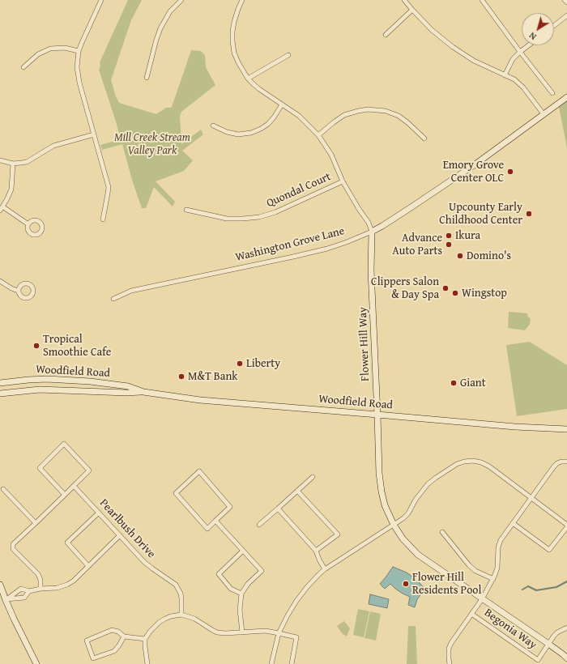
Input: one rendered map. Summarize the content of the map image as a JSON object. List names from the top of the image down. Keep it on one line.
{"streets":{"main road":["Washington Grove Lane","Flower Hill Way","Woodfield Road"],"street":["Quondal Court","Pearlbush Drive","Begonia Way"]},"crossings":[["Washington Grove Lane","Flower Hill Way"],["Flower Hill Way","Woodfield Road"],["Flower Hill Way","Begonia Way"]],"parks":["Mill Creek Stream Valley Park"],"places":["Emory Grove Center OLC","Upcounty Early Childhood Center","Ikura","Advance Auto Parts","Domino's","Clippers Salon & Day Spa","Wingstop","Tropical Smoothie Cafe","Liberty","M&T Bank","Giant","Flower Hill Residents Pool"],"north":"bottom left"}
